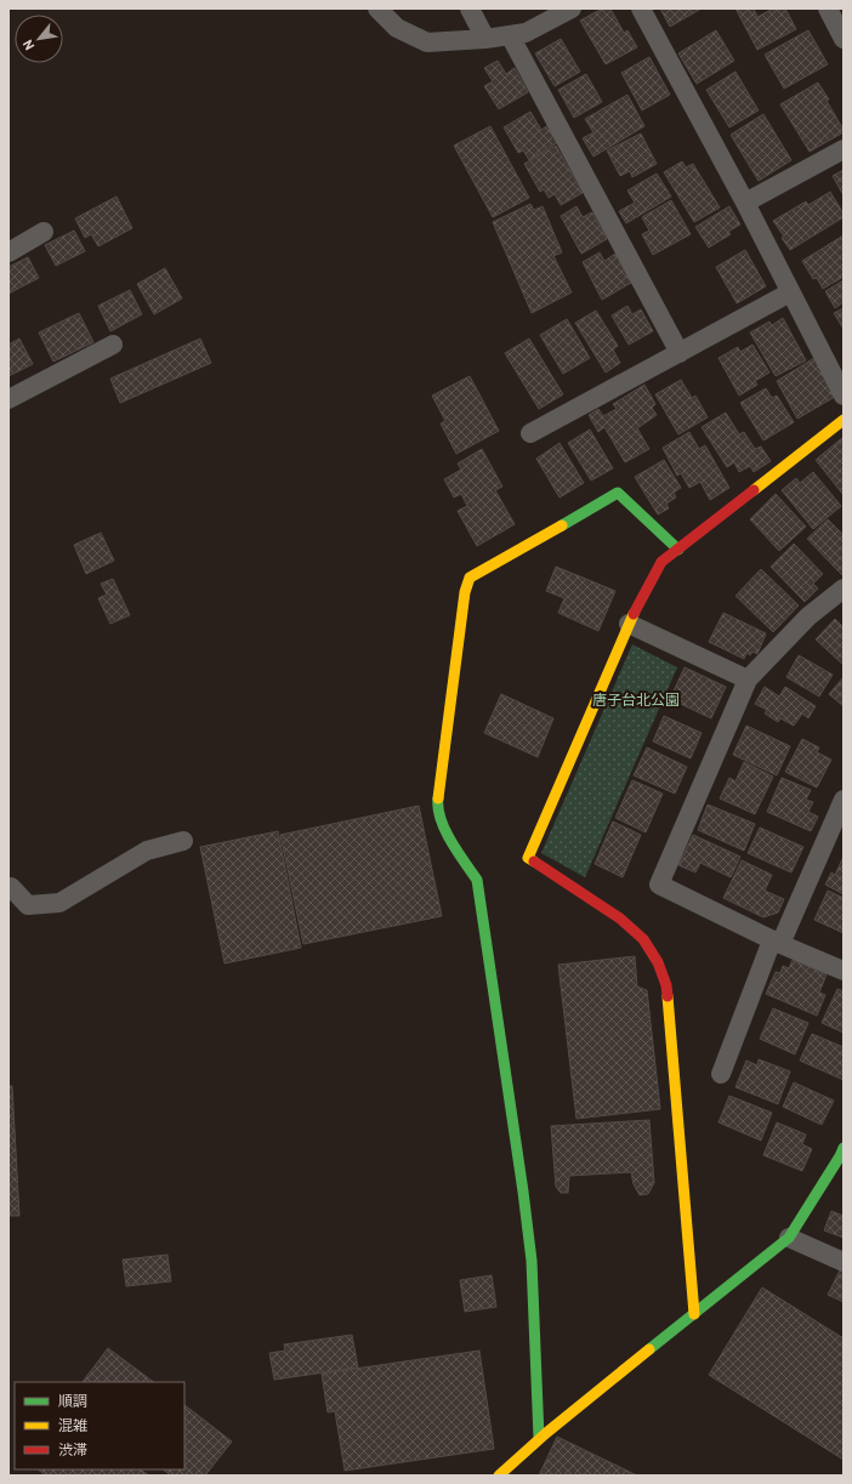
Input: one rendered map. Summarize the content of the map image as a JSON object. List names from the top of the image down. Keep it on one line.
{"parks":["唐子台北公園"],"legend":["順調","混雑","渋滞"],"north":"bottom left"}
